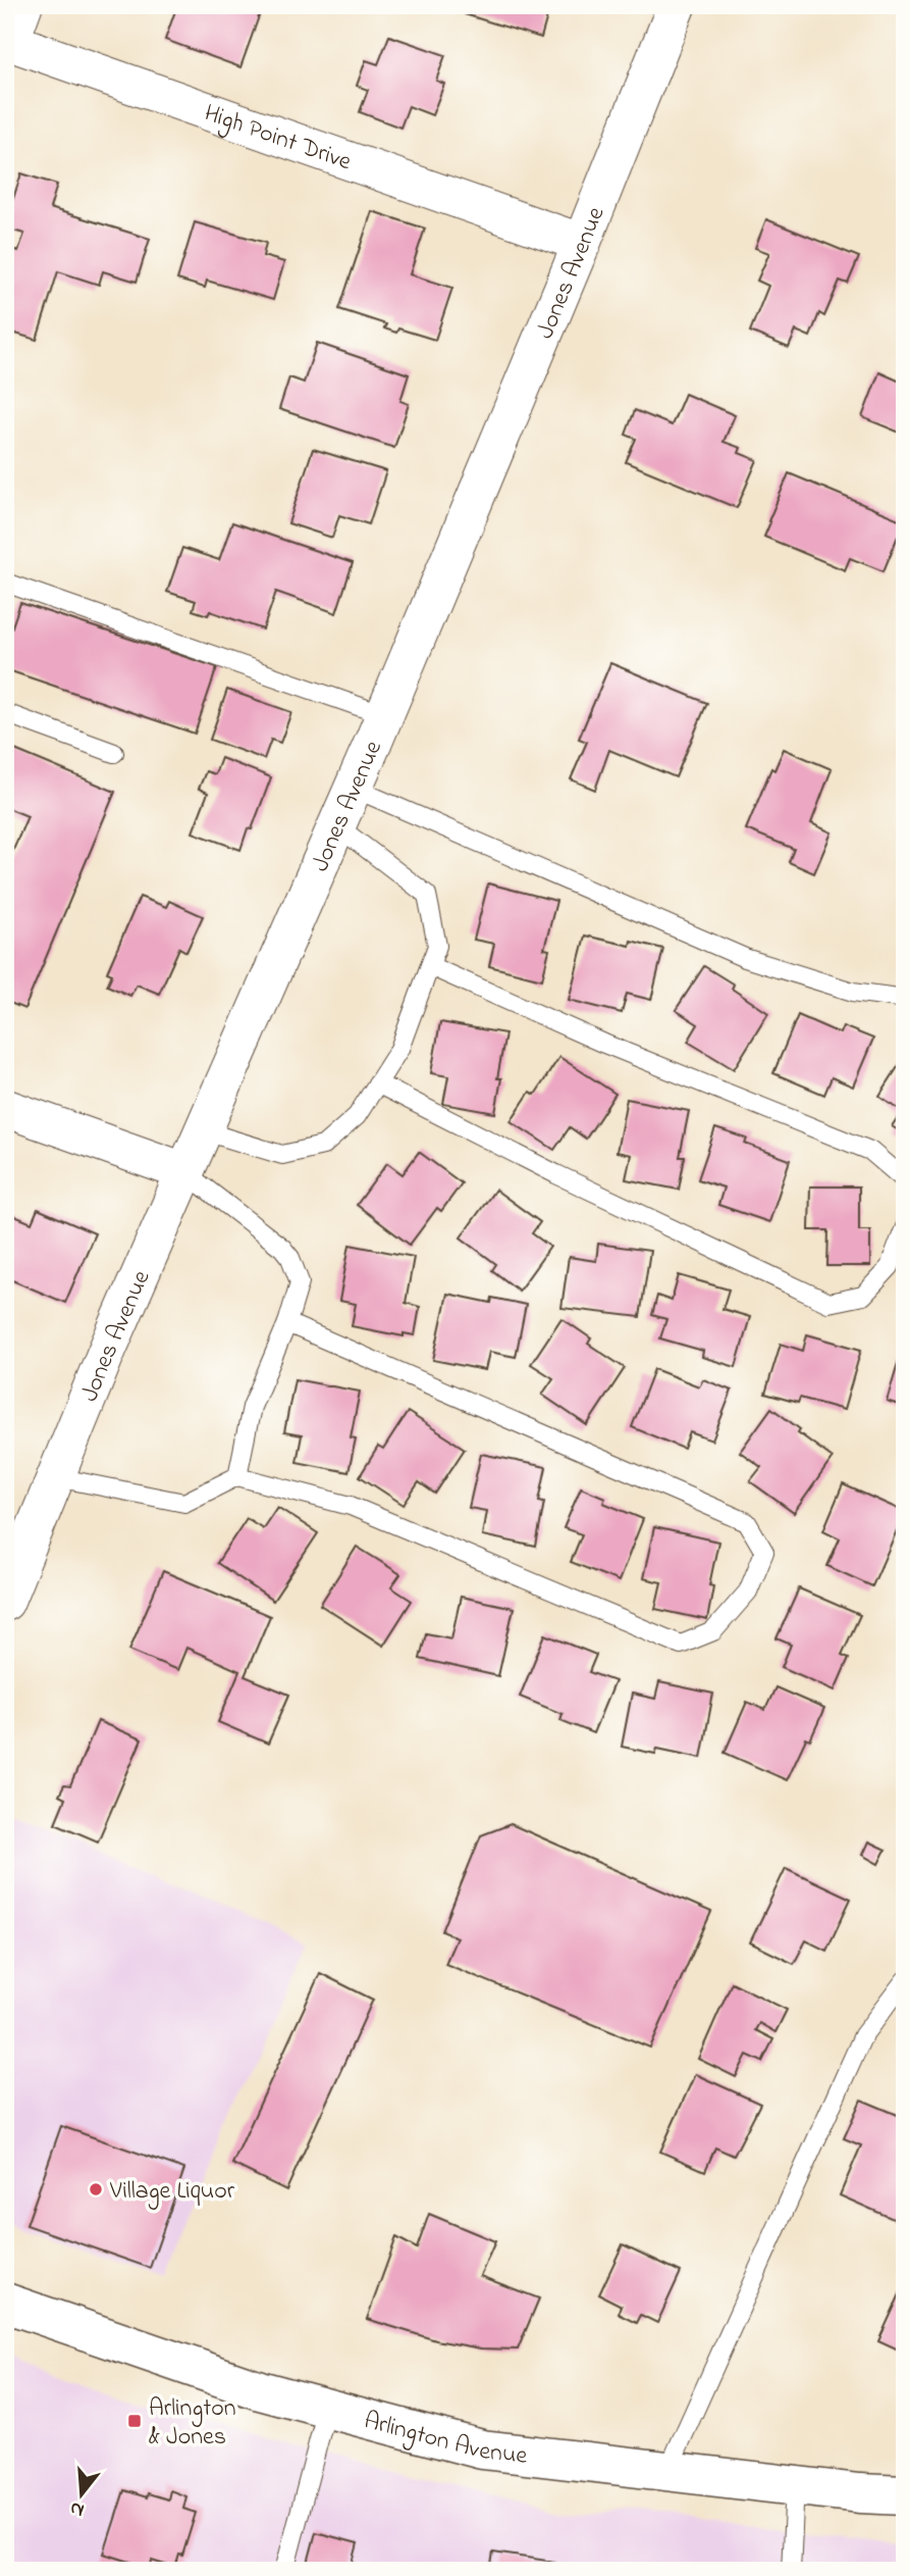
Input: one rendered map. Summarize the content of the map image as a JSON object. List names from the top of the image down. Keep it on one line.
{"streets":{"main road":["Arlington Avenue"],"street":["High Point Drive","Jones Avenue"]},"crossings":[["High Point Drive","Jones Avenue"]],"places":{"other":["Village Liquor"],"transit":["Arlington & Jones"]},"north":"bottom"}
